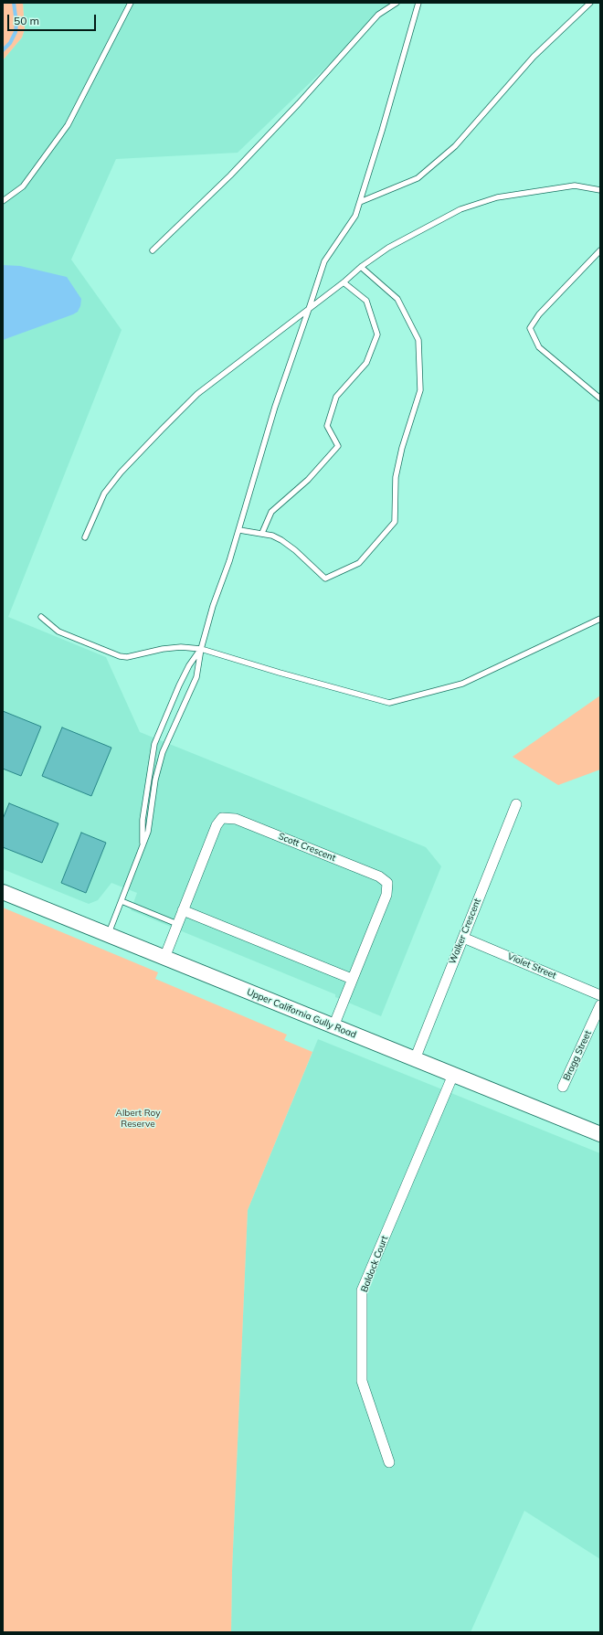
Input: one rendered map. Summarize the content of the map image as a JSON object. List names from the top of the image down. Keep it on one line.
{"streets":{"street":["Scott Crescent","Walker Crescent","Violet Street","Upper California Gully Road","Bragg Street","Baldock Court"]},"crossings":[["Scott Crescent","Upper California Gully Road"],["Walker Crescent","Violet Street"],["Walker Crescent","Upper California Gully Road"],["Upper California Gully Road","Baldock Court"]],"parks":["Albert Roy Reserve"],"scale_bar":"50 m"}
